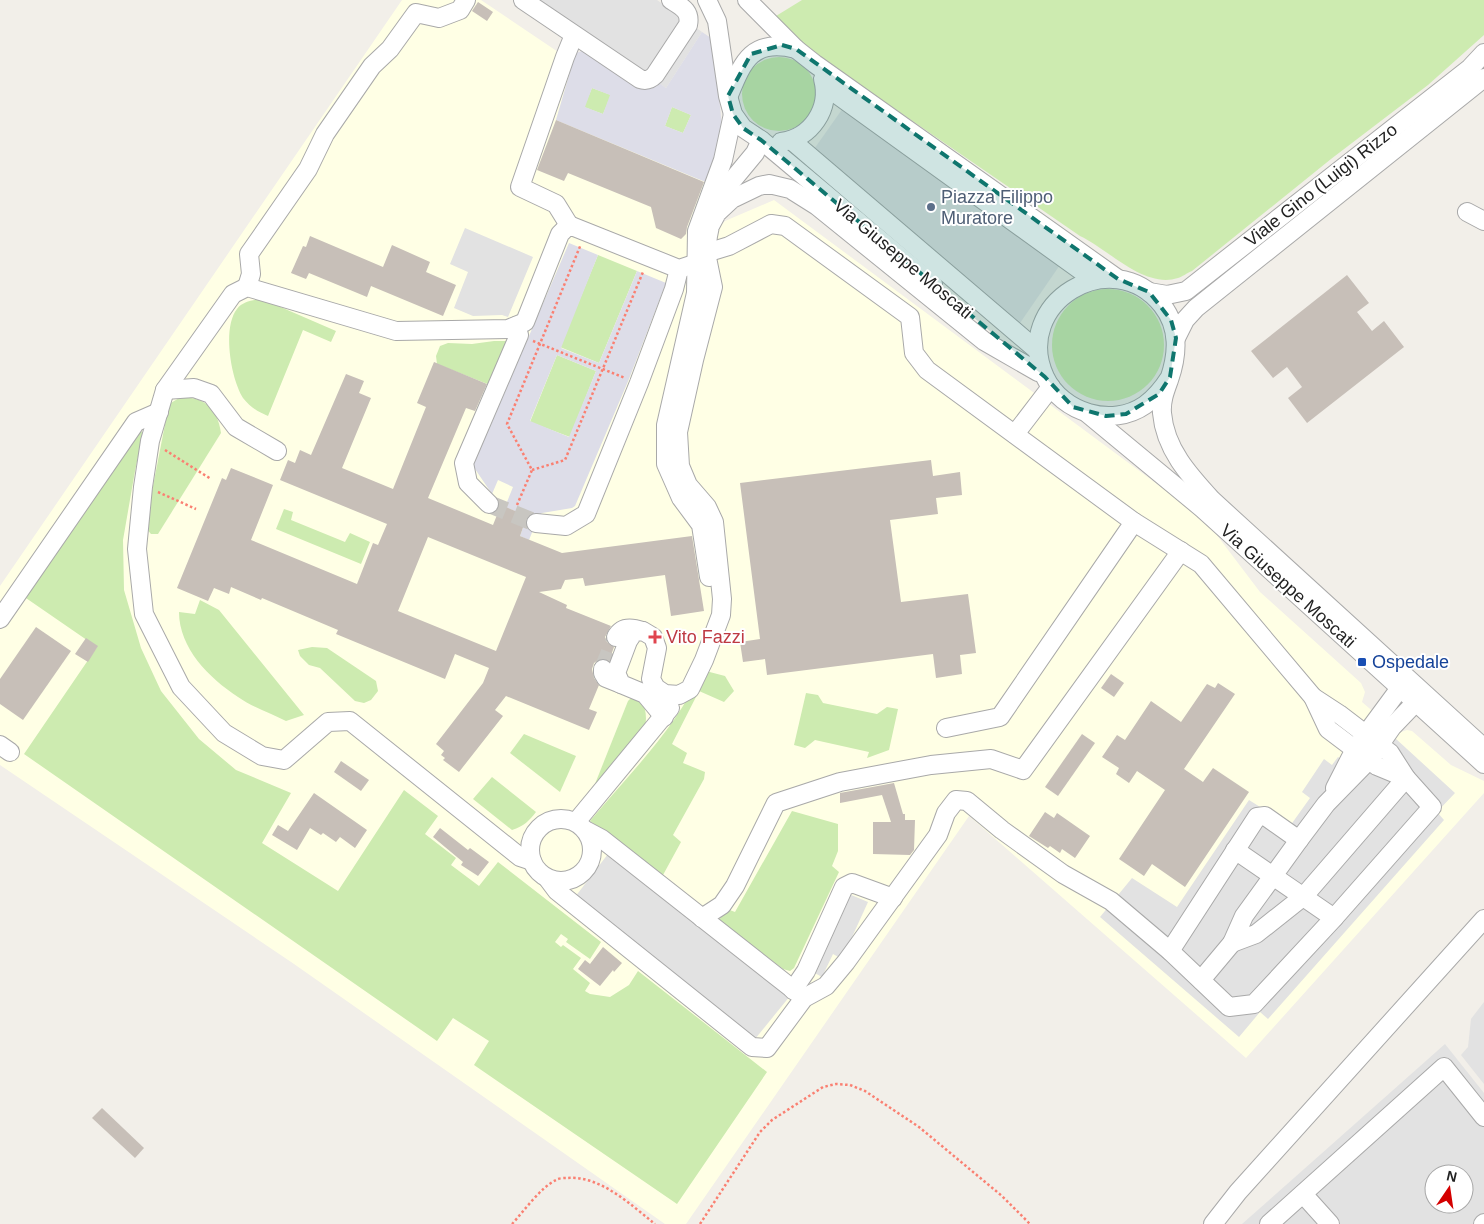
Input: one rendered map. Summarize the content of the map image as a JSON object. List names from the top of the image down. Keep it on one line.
{"streets":{"street":["Viale Gino (Luigi) Rizzo","Via Giuseppe Moscati"]},"crossings":[["Viale Gino (Luigi) Rizzo","Via Giuseppe Moscati"]],"places":{"other":["Piazza Filippo Muratore"],"health":["Vito Fazzi"],"transit":["Ospedale"]},"north":"top"}
